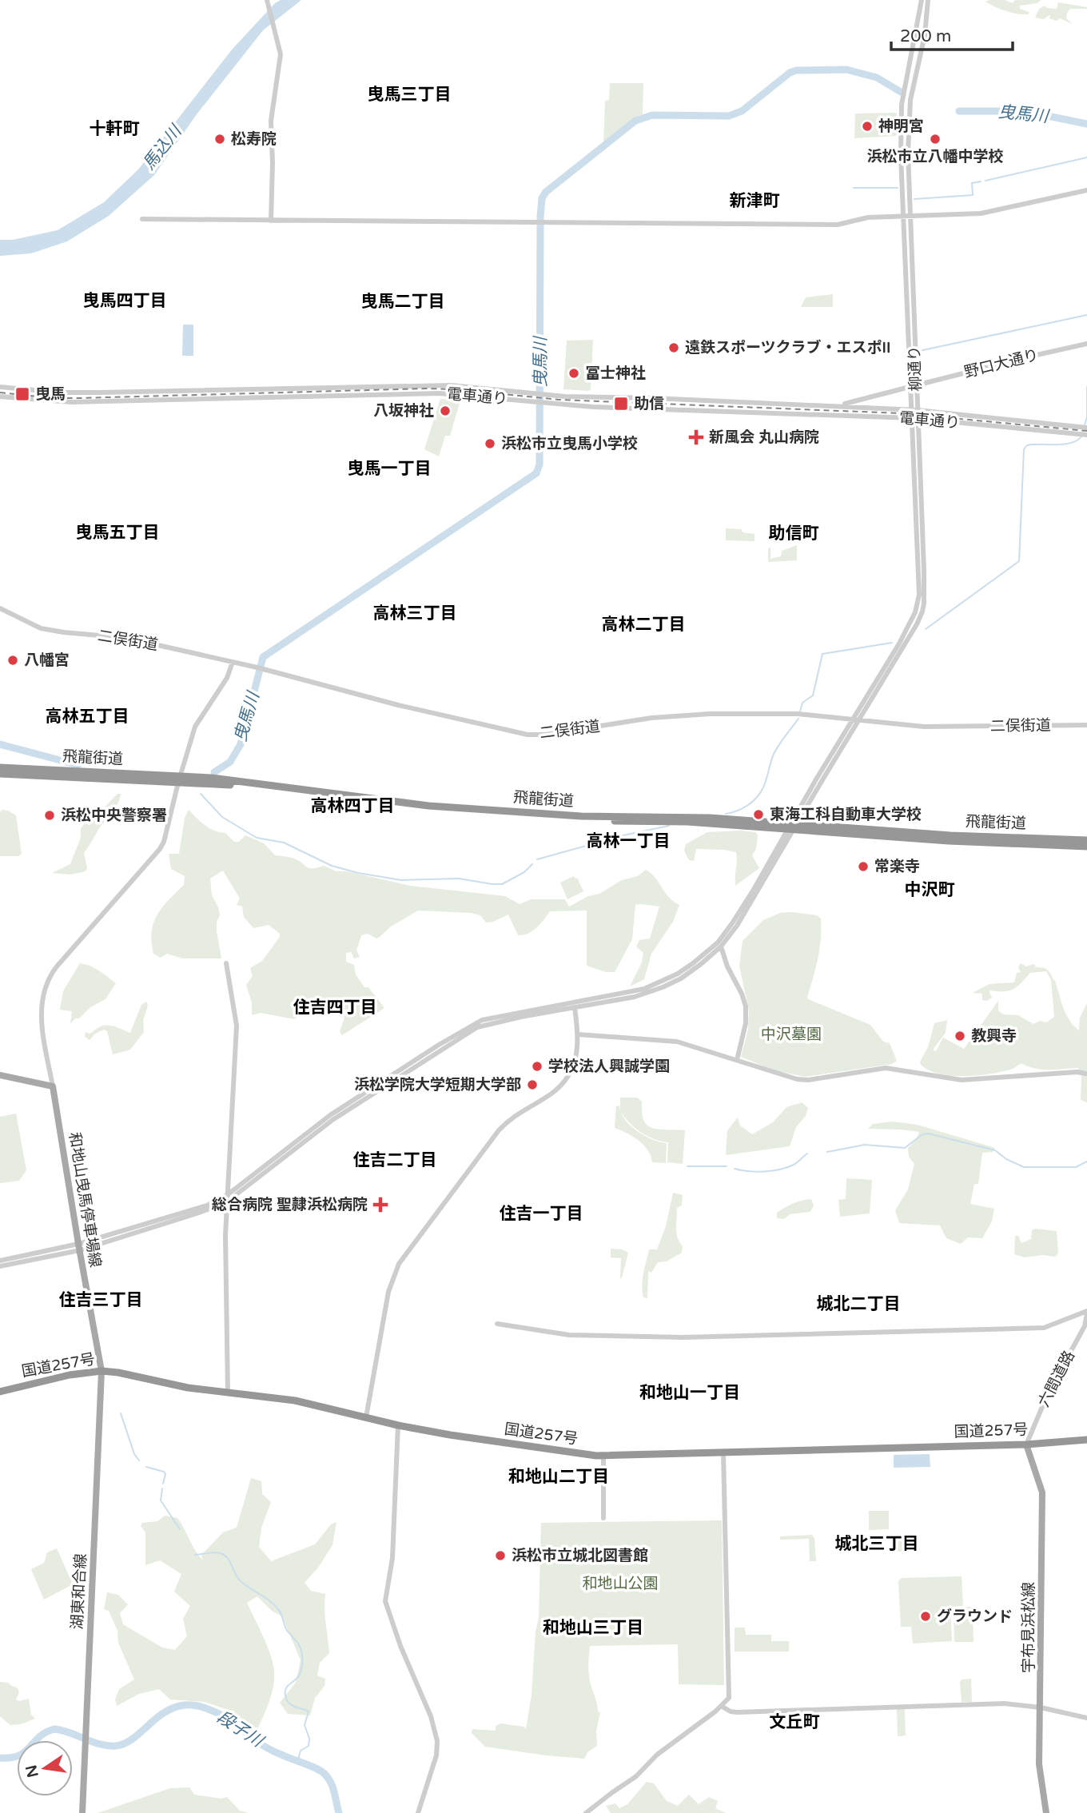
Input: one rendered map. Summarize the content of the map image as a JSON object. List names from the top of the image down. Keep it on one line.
{"streets":{"highway":["飛龍街道","国道257号"],"main road":["和地山曳馬停車場線","湖東和合線","宇布見浜松線"],"street":["野口大通り","柳通り","電車通り","二俣街道","六間道路"]},"crossings":[["野口大通り","柳通り"],["柳通り","電車通り"],["柳通り","二俣街道"],["柳通り","飛龍街道"],["和地山曳馬停車場線","国道257号"],["和地山曳馬停車場線","湖東和合線"],["国道257号","六間道路"],["国道257号","湖東和合線"],["国道257号","宇布見浜松線"],["六間道路","宇布見浜松線"]],"districts":["曳馬三丁目","十軒町","新津町","曳馬四丁目","曳馬二丁目","曳馬一丁目","曳馬五丁目","助信町","高林三丁目","高林二丁目","高林五丁目","高林四丁目","高林一丁目","中沢町","住吉四丁目","住吉二丁目","住吉一丁目","住吉三丁目","城北二丁目","和地山一丁目","和地山二丁目","城北三丁目","和地山三丁目","文丘町"],"water":["曳馬川","馬込川","段子川"],"parks":["中沢墓園","和地山公園"],"places":{"other":["神明宮","松寿院","浜松市立八幡中学校","遠鉄スポーツクラブ・エスポII","冨士神社","八坂神社","浜松市立曳馬小学校","八幡宮","東海工科自動車大学校","浜松中央警察署","常楽寺","教興寺","学校法人興誠学園","浜松学院大学短期大学部","浜松市立城北図書館","グラウンド"],"transit":["曳馬","助信"],"health":["新風会 丸山病院","総合病院 聖隷浜松病院"]},"scale_bar":"200 m","north":"left"}
